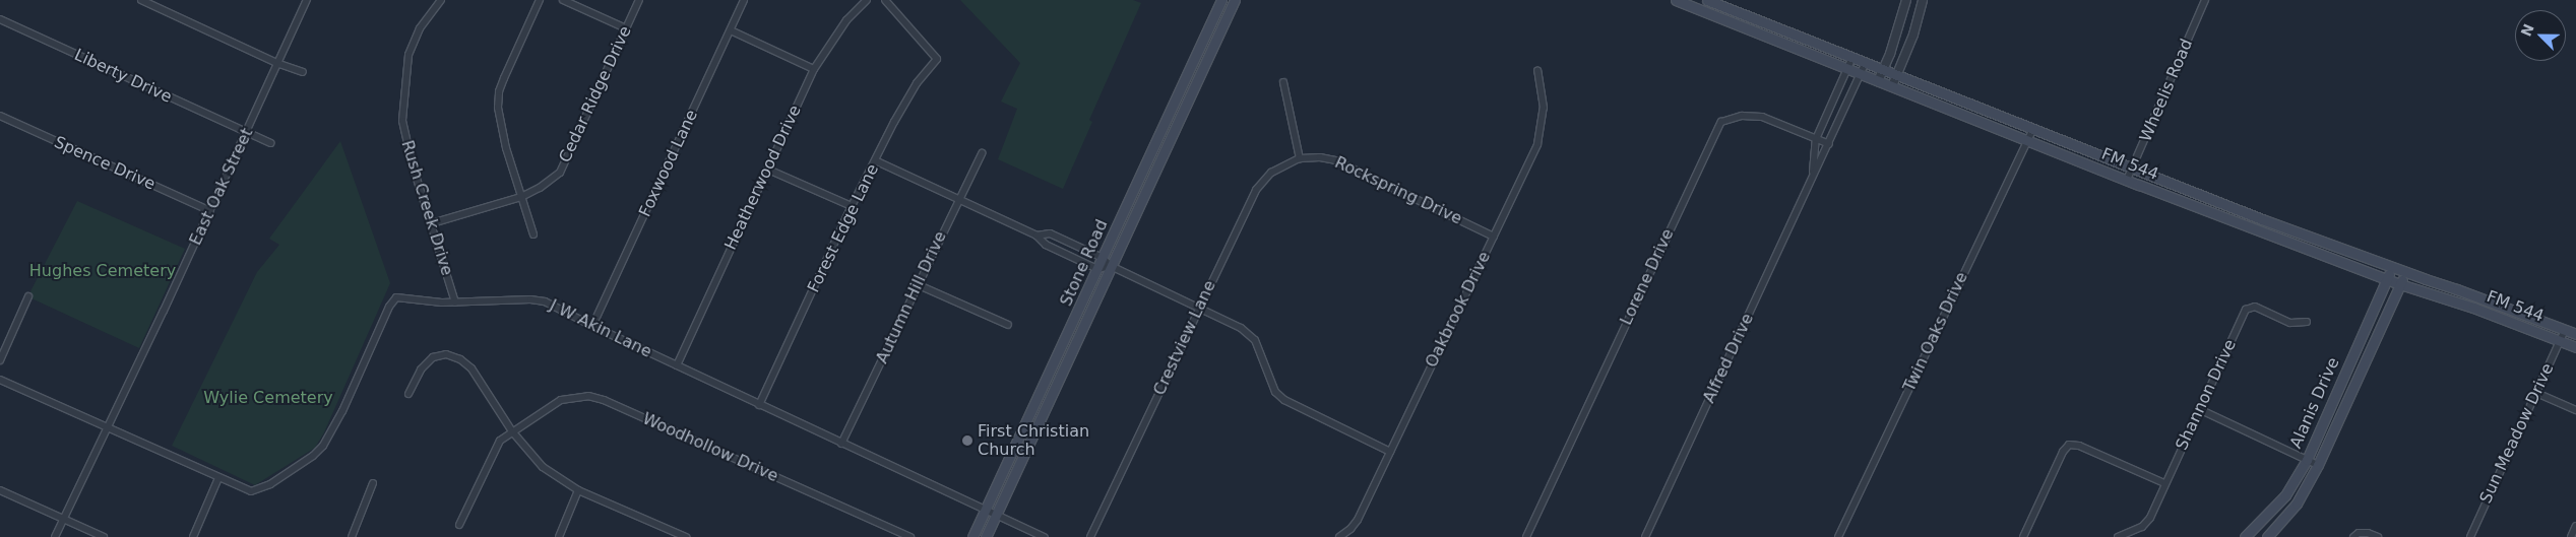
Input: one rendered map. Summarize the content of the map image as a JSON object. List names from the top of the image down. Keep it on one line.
{"streets":{"main road":["FM 544","Stone Road","Alanis Drive"],"street":["Liberty Drive","Wheelis Road","Cedar Ridge Drive","Spence Drive","Foxwood Lane","Heatherwood Drive","East Oak Street","Rockspring Drive","Rush Creek Drive","Forest Edge Lane","Lorene Drive","Autumn Hill Drive","Oakbrook Drive","J W Akin Lane","Twin Oaks Drive","Crestview Lane","Alfred Drive","Shannon Drive","Sun Meadow Drive","Woodhollow Drive"]},"crossings":[["Liberty Drive","East Oak Street"],["Wheelis Road","FM 544"],["Cedar Ridge Drive","Rush Creek Drive"],["Spence Drive","East Oak Street"],["Foxwood Lane","J W Akin Lane"],["FM 544","Twin Oaks Drive"],["FM 544","Alfred Drive"],["FM 544","Alanis Drive"],["FM 544","Sun Meadow Drive"],["Heatherwood Drive","J W Akin Lane"],["Rockspring Drive","Oakbrook Drive"],["Rockspring Drive","Crestview Lane"],["Rush Creek Drive","J W Akin Lane"],["Forest Edge Lane","J W Akin Lane"],["Stone Road","J W Akin Lane"],["Lorene Drive","Alfred Drive"],["Autumn Hill Drive","J W Akin Lane"]],"parks":["Hughes Cemetery","Wylie Cemetery"],"places":["First Christian Church"],"north":"top left"}
